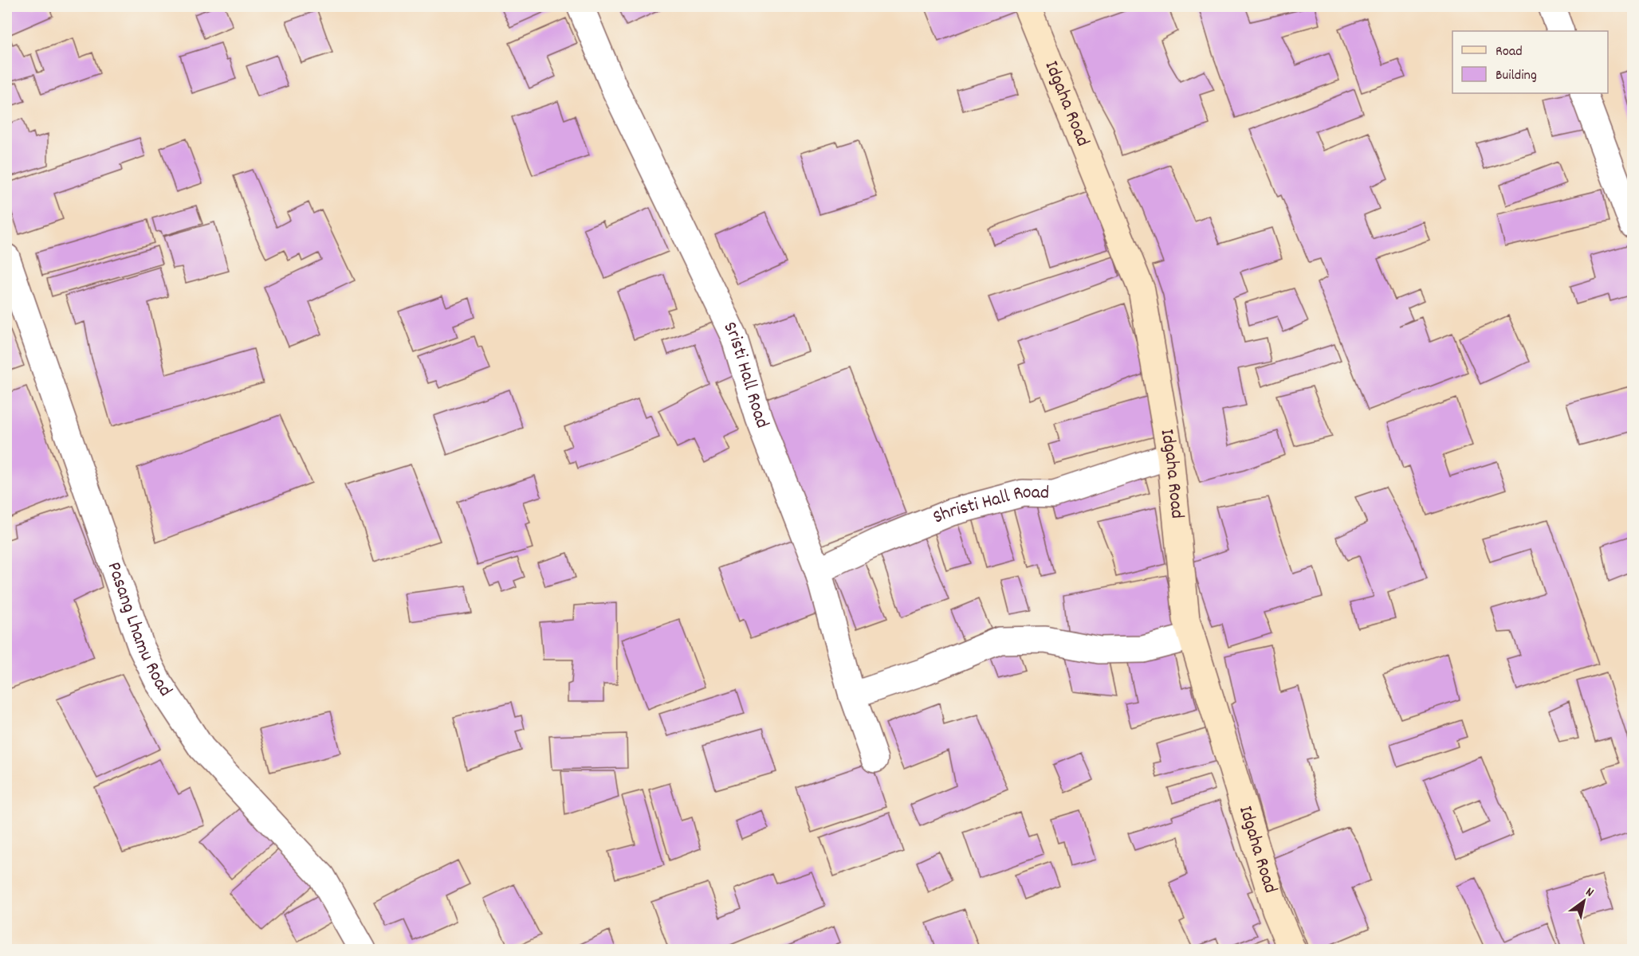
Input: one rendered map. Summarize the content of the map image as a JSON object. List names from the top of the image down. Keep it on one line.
{"streets":{"street":["Idgaha Road","Sristi Hall Road","Shristi Hall Road","Pasang Lhamu Road"]},"crossings":[["Idgaha Road","Shristi Hall Road"],["Sristi Hall Road","Shristi Hall Road"]],"legend":["Road","Building"],"north":"top right"}
